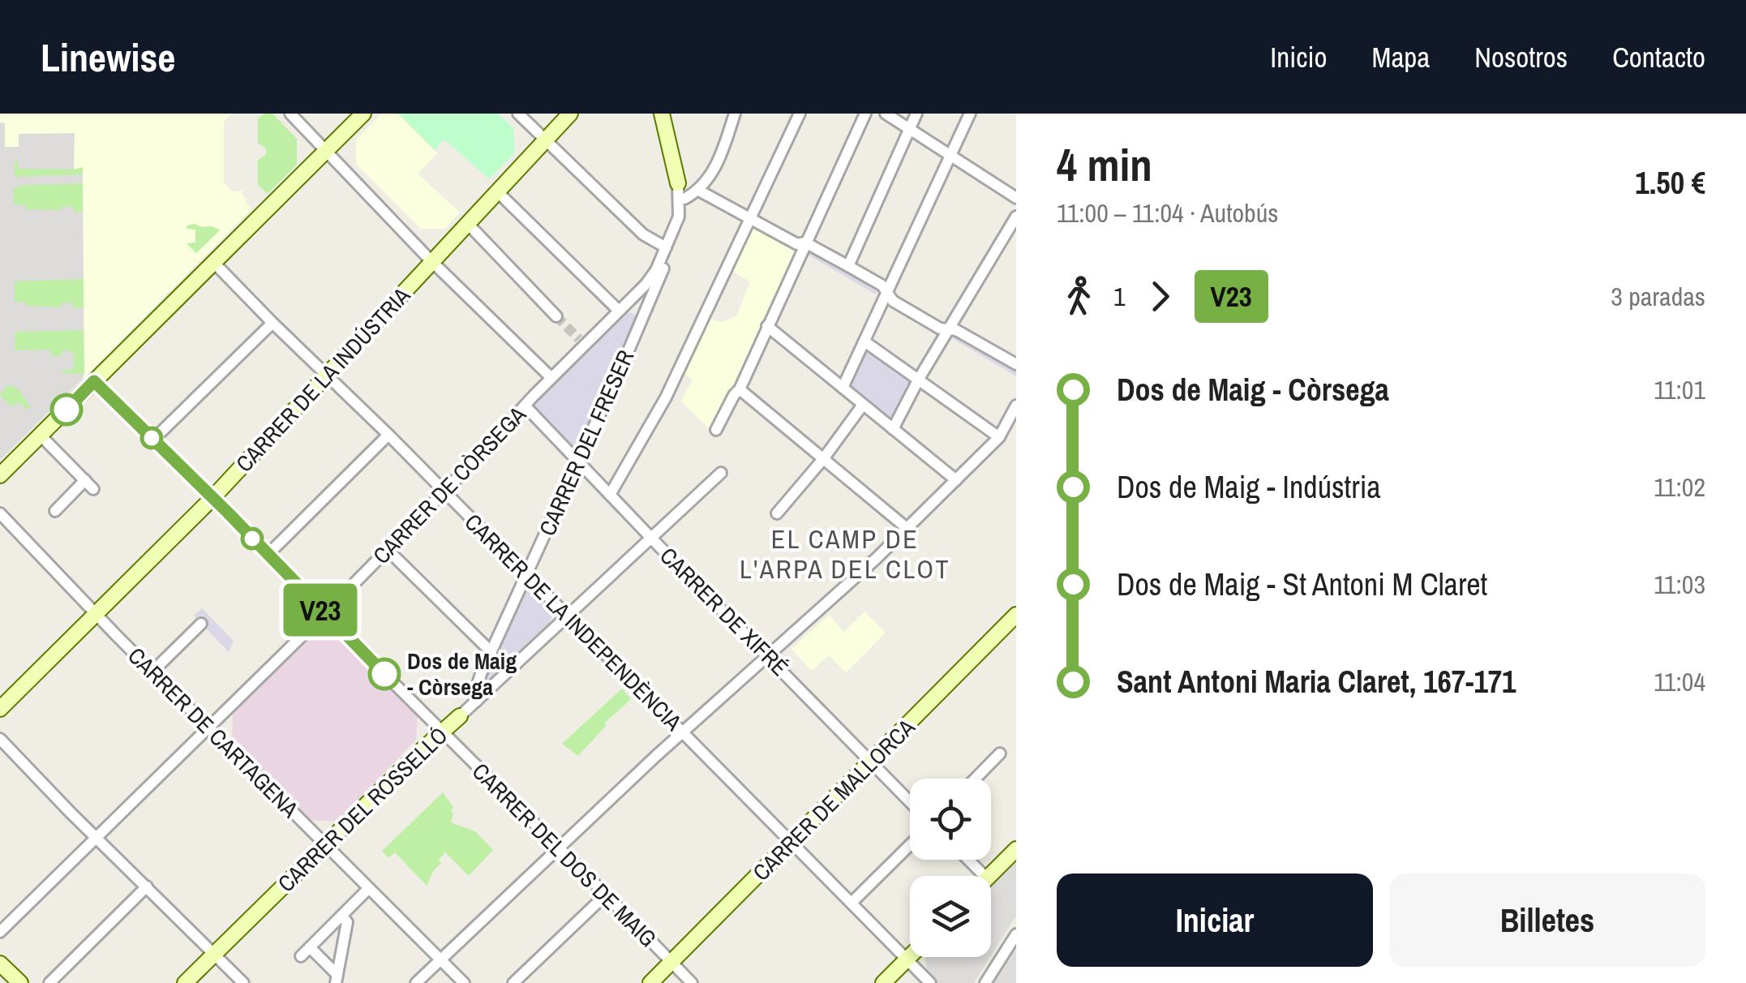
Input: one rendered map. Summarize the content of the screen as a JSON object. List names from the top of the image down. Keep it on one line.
{"streets":{"main road":["CARRER DE LA INDÚSTRIA","CARRER DE MALLORCA","CARRER DEL ROSSELLÓ"],"street":["CARRER DEL FRESER","CARRER DE CÒRSEGA","CARRER DE XIFRÉ","CARRER DE LA INDEPENDÈNCIA","CARRER DE CARTAGENA","CARRER DEL DOS DE MAIG"]},"crossings":[["CARRER DE LA INDÚSTRIA","CARRER DE LA INDEPENDÈNCIA"],["CARRER DE LA INDÚSTRIA","CARRER DE CARTAGENA"],["CARRER DE LA INDÚSTRIA","CARRER DEL DOS DE MAIG"],["CARRER DEL FRESER","CARRER DE XIFRÉ"],["CARRER DEL FRESER","CARRER DE LA INDEPENDÈNCIA"],["CARRER DEL FRESER","CARRER DEL ROSSELLÓ"],["CARRER DE CÒRSEGA","CARRER DE XIFRÉ"],["CARRER DE CÒRSEGA","CARRER DE LA INDEPENDÈNCIA"],["CARRER DE CÒRSEGA","CARRER DE CARTAGENA"],["CARRER DE CÒRSEGA","CARRER DEL DOS DE MAIG"],["CARRER DE XIFRÉ","CARRER DE MALLORCA"],["CARRER DE XIFRÉ","CARRER DEL ROSSELLÓ"],["CARRER DE LA INDEPENDÈNCIA","CARRER DE MALLORCA"],["CARRER DE LA INDEPENDÈNCIA","CARRER DEL ROSSELLÓ"],["CARRER DE CARTAGENA","CARRER DEL ROSSELLÓ"],["CARRER DE MALLORCA","CARRER DEL DOS DE MAIG"],["CARRER DEL ROSSELLÓ","CARRER DEL DOS DE MAIG"]],"districts":["EL CAMP DE L'ARPA DEL CLOT"],"places":["Dos de Maig - Còrsega"],"lines":["bus line V23"],"page":{"header":"Linewise","nav":["Inicio","Mapa","Nosotros","Contacto"],"on_map":"V23","heading":["4 min","11:00 – 11:04 · Autobús","1.50 €"],"legs":["1","V23","3 paradas"],"list":[{"name":"Dos de Maig - Còrsega","value":"11:01"},{"name":"Dos de Maig - Indústria","value":"11:02"},{"name":"Dos de Maig - St Antoni M Claret","value":"11:03"},{"name":"Sant Antoni Maria Claret, 167-171","value":"11:04"}],"buttons":["Iniciar","Billetes"]}}
